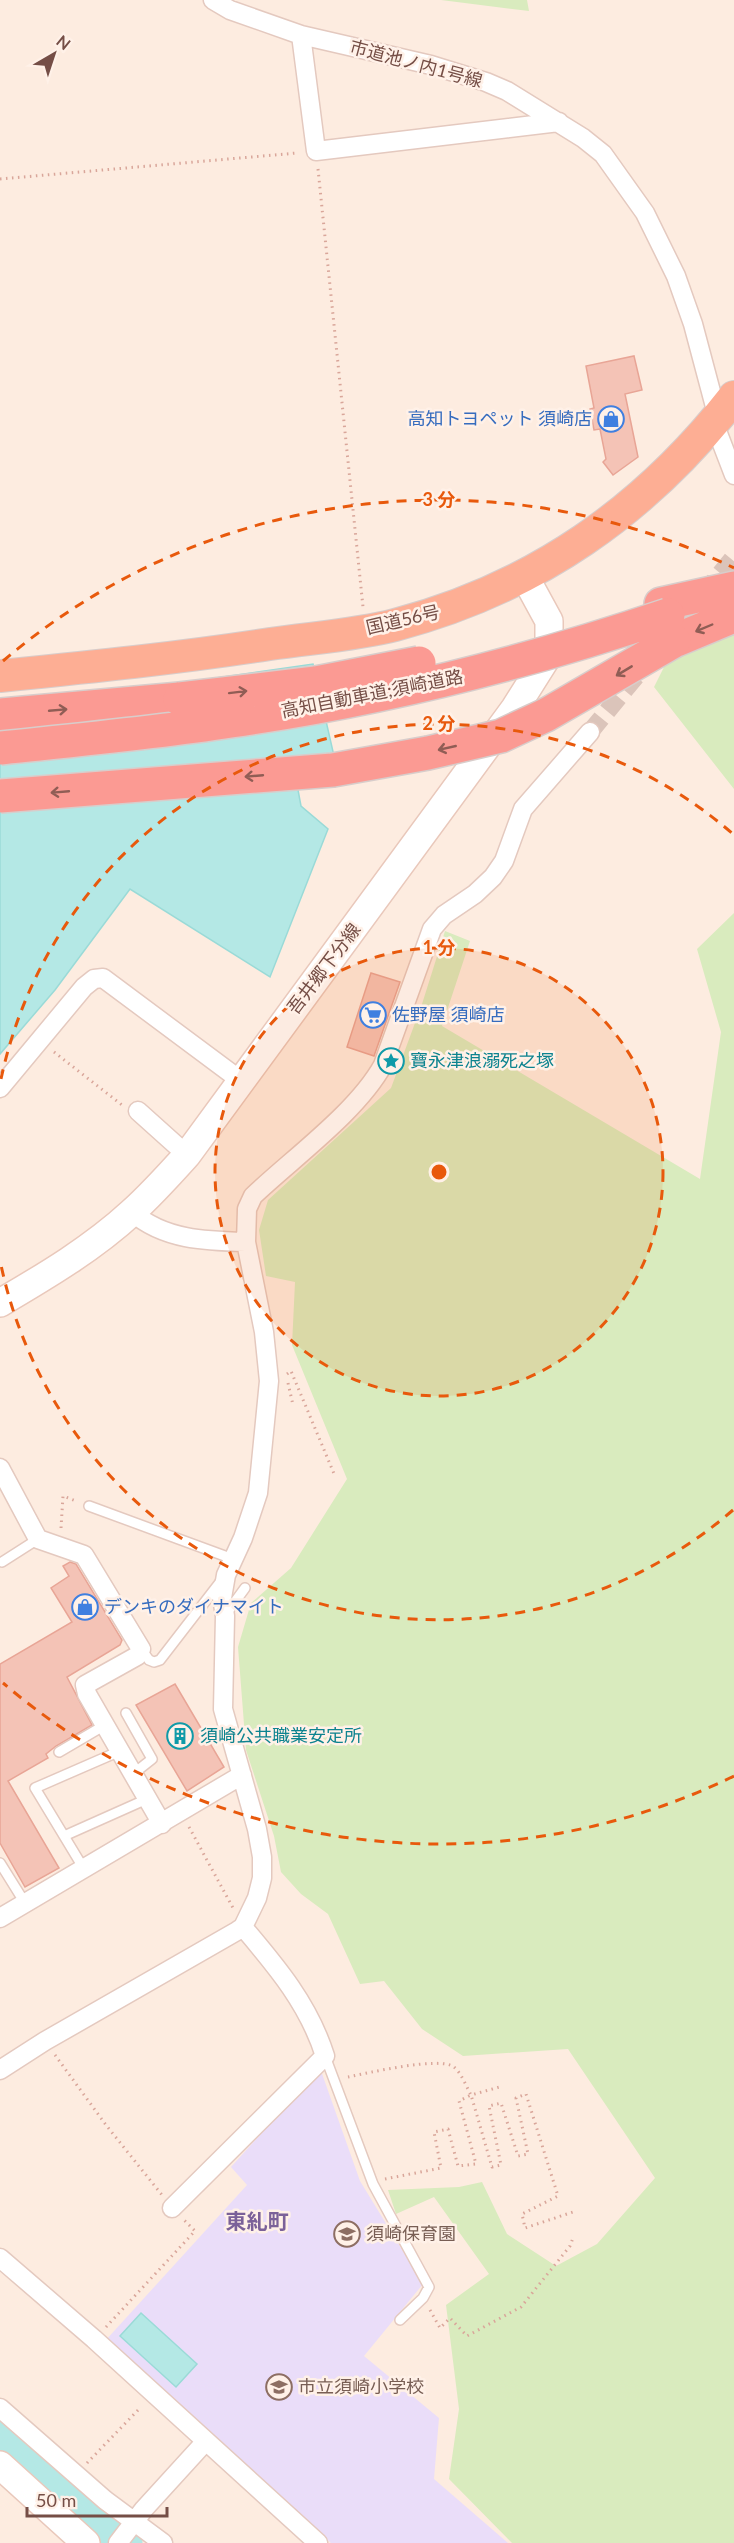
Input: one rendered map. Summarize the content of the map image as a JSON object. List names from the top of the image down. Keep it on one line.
{"streets":{"highway":["国道56号","高知自動車道;須崎道路"],"main road":["吾井郷下分線"],"street":["市道池ノ内1号線"]},"crossings":[["市道池ノ内1号線","国道56号"],["国道56号","吾井郷下分線"]],"districts":["東糺町"],"places":{"shop":["高知トヨペット 須崎店","デンキのダイナマイト"],"supermarket":["佐野屋 須崎店"],"place":["寶永津浪溺死之塚"],"building":["須崎公共職業安定所"],"school or university":["須崎保育園","市立須崎小学校"]},"scale_bar":"50 m","north":"top right","rings":["3 分","2 分","1 分"]}
